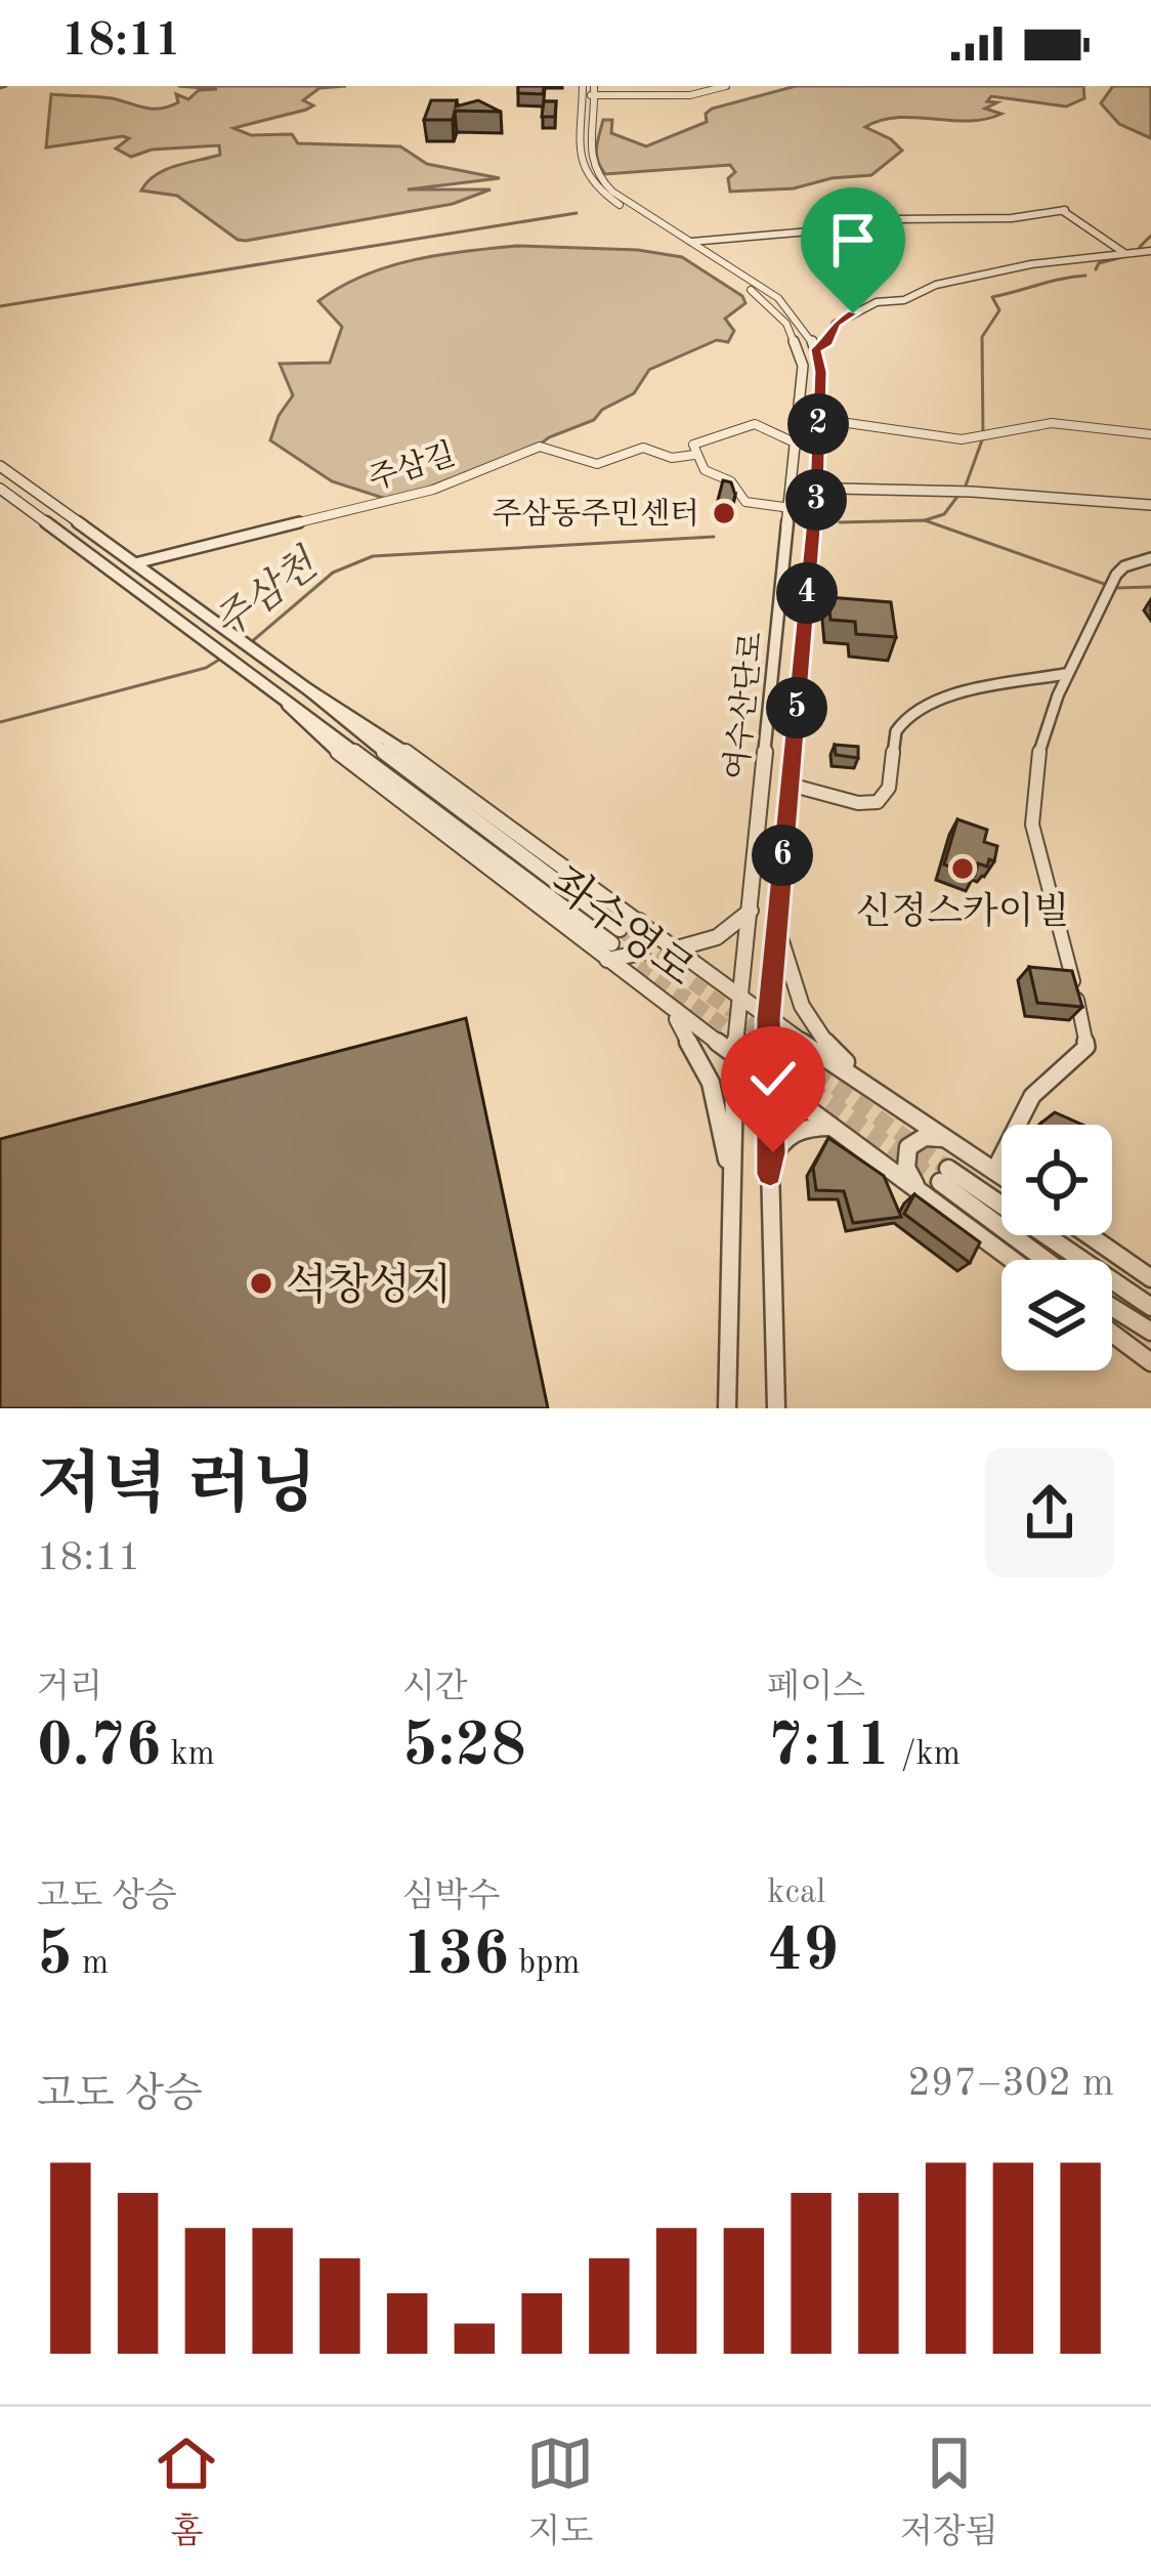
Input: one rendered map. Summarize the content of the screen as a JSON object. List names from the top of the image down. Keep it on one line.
{"streets":{"street":["주삼길","여수산단로","좌수영로"]},"crossings":[["주삼길","좌수영로"],["여수산단로","좌수영로"]],"water":["주삼천"],"places":["주삼동주민센터","신정스카이빌","석창성지"],"page":{"status":"18:11","pins":["2","3","4","5","6"],"heading":["저녁 러닝","18:11"],"stats":[["거리","0.76 km"],["시간","5:28"],["페이스","7:11 /km"],["고도 상승","5 m"],["심박수","136 bpm"],["kcal","49"]],"chart":["고도 상승","297–302 m"],"tabs":["홈","지도","저장됨"]}}
